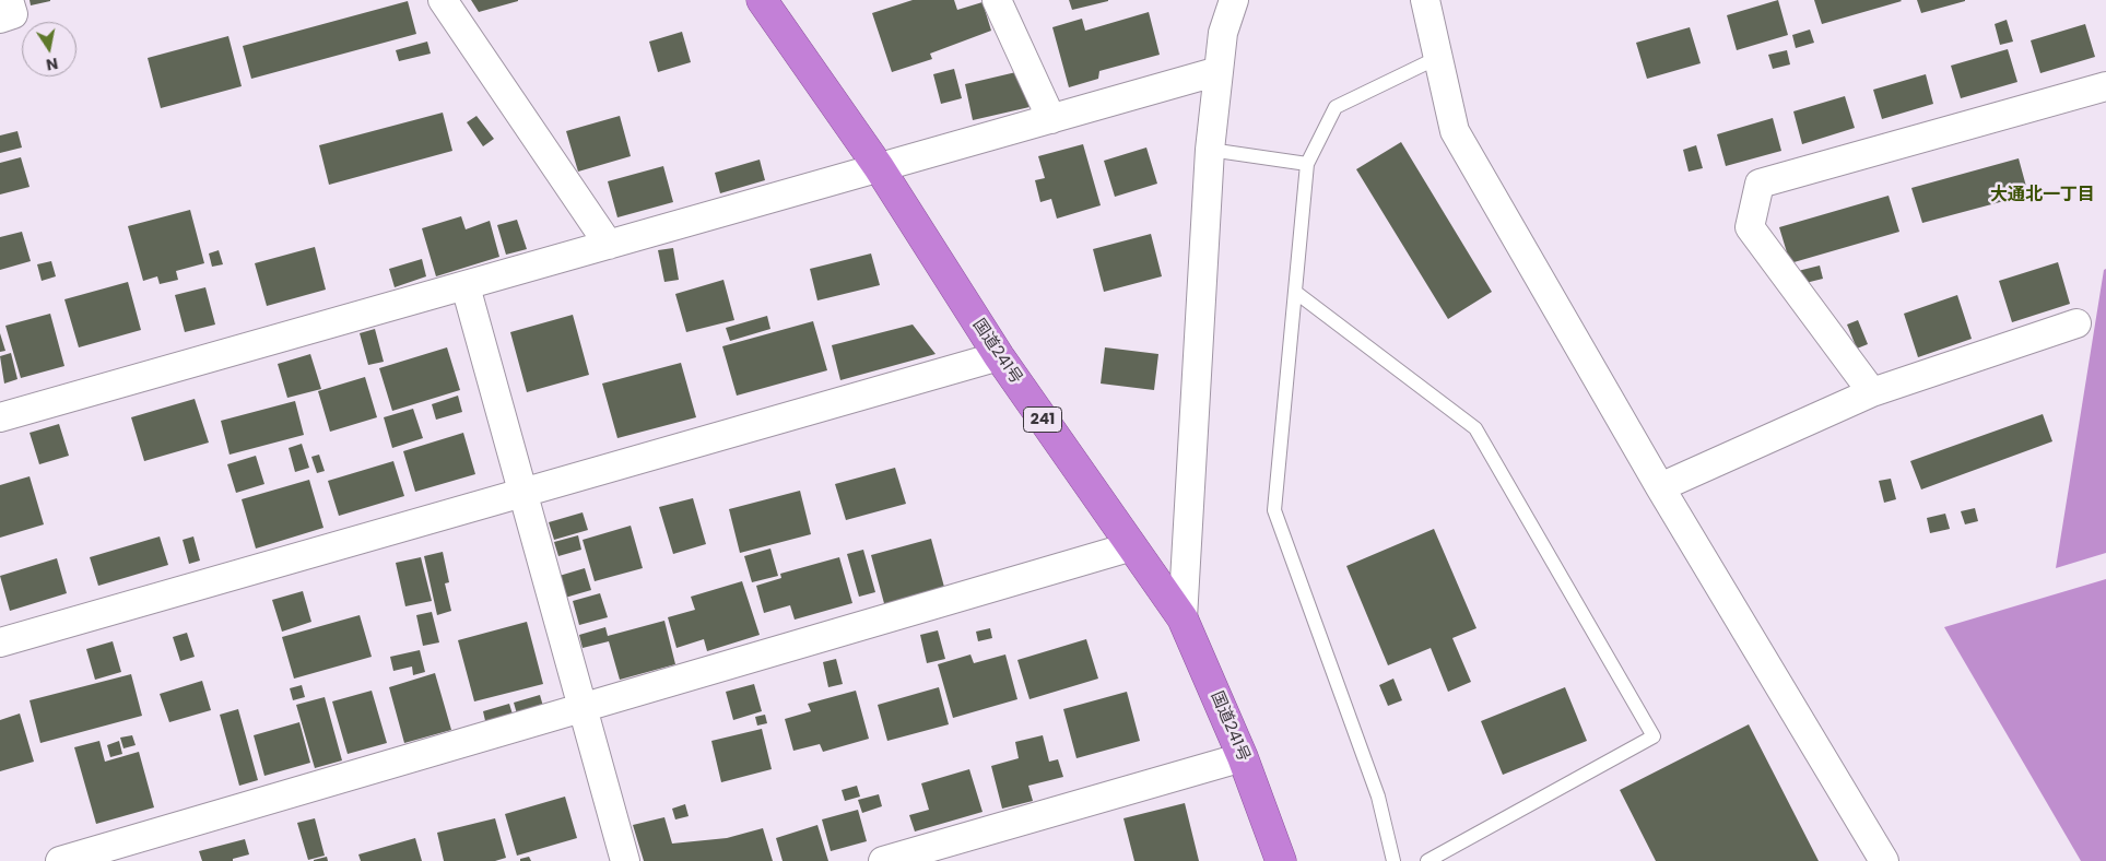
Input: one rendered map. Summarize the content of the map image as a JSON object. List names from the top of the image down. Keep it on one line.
{"streets":{"highway":["国道241号","241"]},"districts":["大通北一丁目"],"north":"bottom"}
